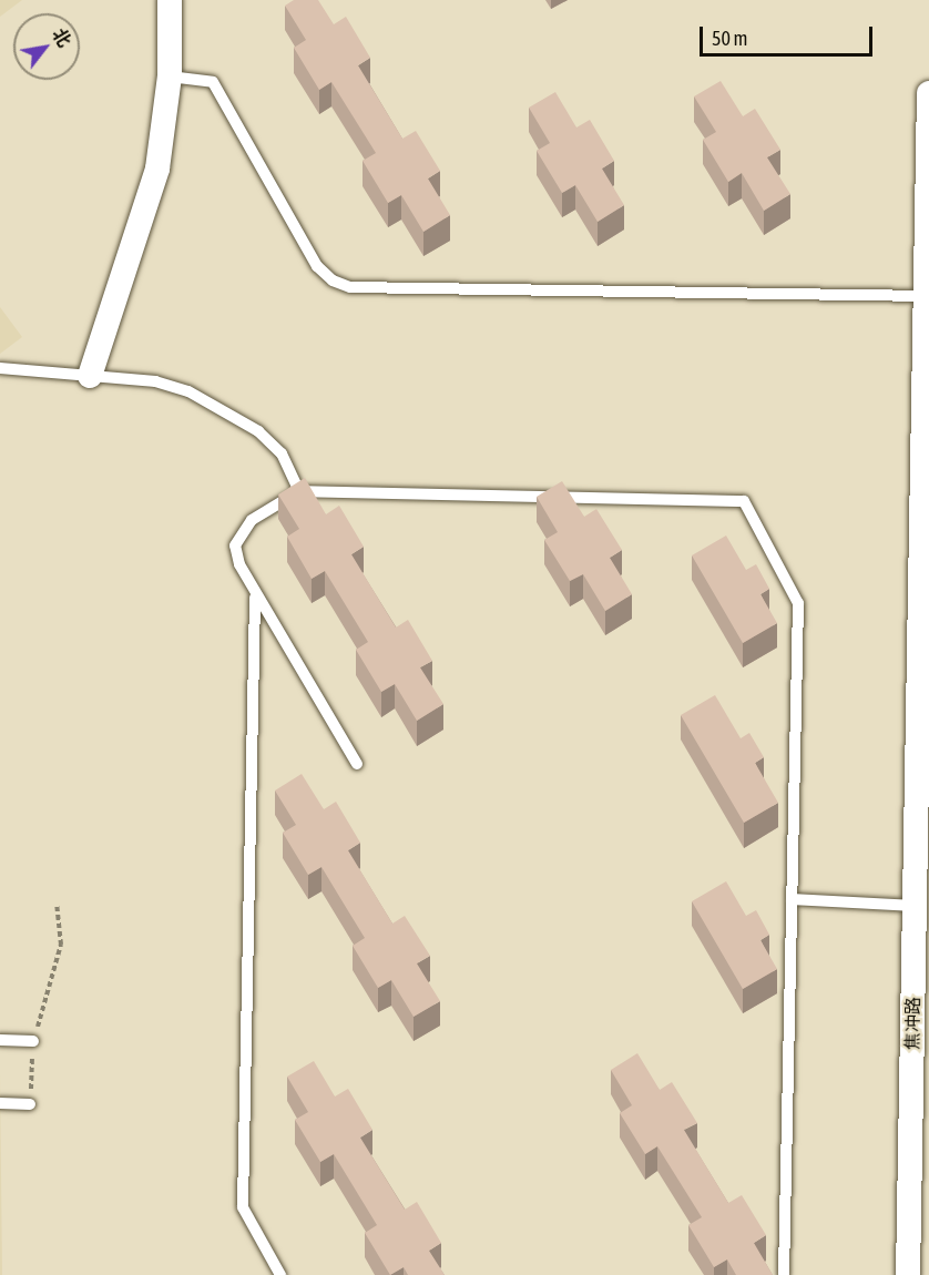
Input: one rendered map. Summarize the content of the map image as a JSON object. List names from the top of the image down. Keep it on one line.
{"streets":{"street":["焦冲路"]},"scale_bar":"50 m","north":"top right"}
